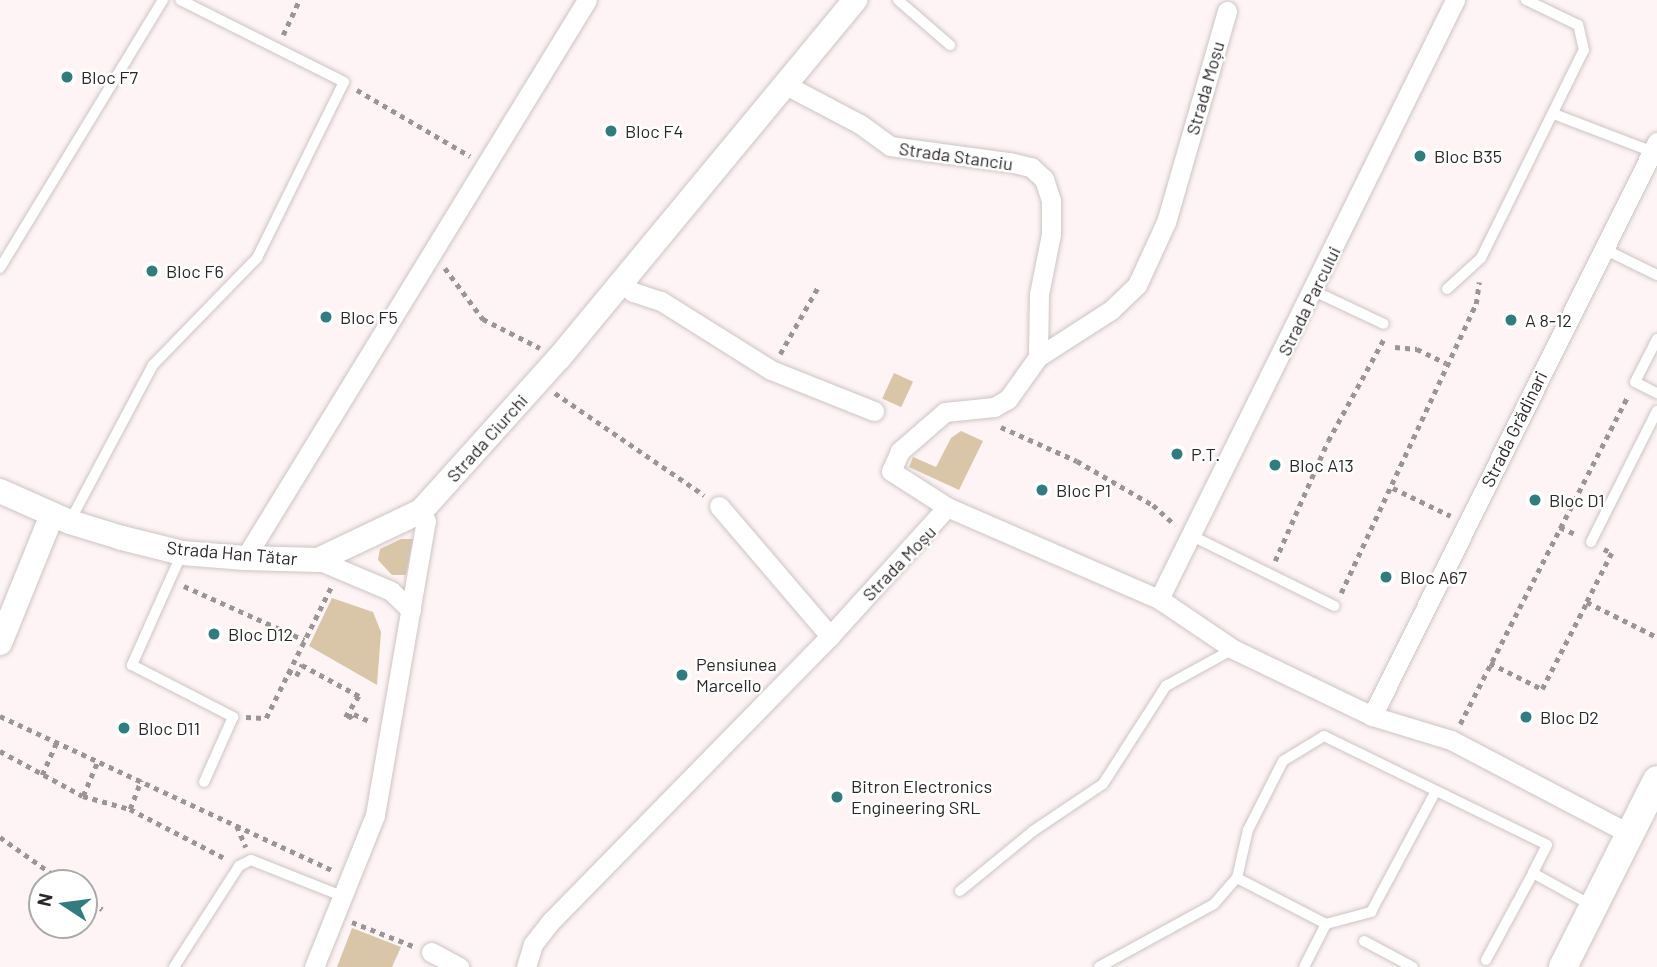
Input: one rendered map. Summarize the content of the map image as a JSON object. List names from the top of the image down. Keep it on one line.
{"streets":{"street":["Strada Moșu","Strada Stanciu","Strada Parcului","Strada Grădinari","Strada Ciurchi","Strada Han Tătar"]},"crossings":[["Strada Moșu","Strada Stanciu"],["Strada Stanciu","Strada Ciurchi"],["Strada Ciurchi","Strada Han Tătar"]],"places":["Bloc F7","Bloc F4","Bloc B35","Bloc F6","Bloc F5","A 8-12","P.T.","Bloc A13","Bloc P1","Bloc D1","Bloc A67","Bloc D12","Pensiunea Marcello","Bloc D2","Bloc D11","Bitron Electronics Engineering SRL"],"north":"left"}
